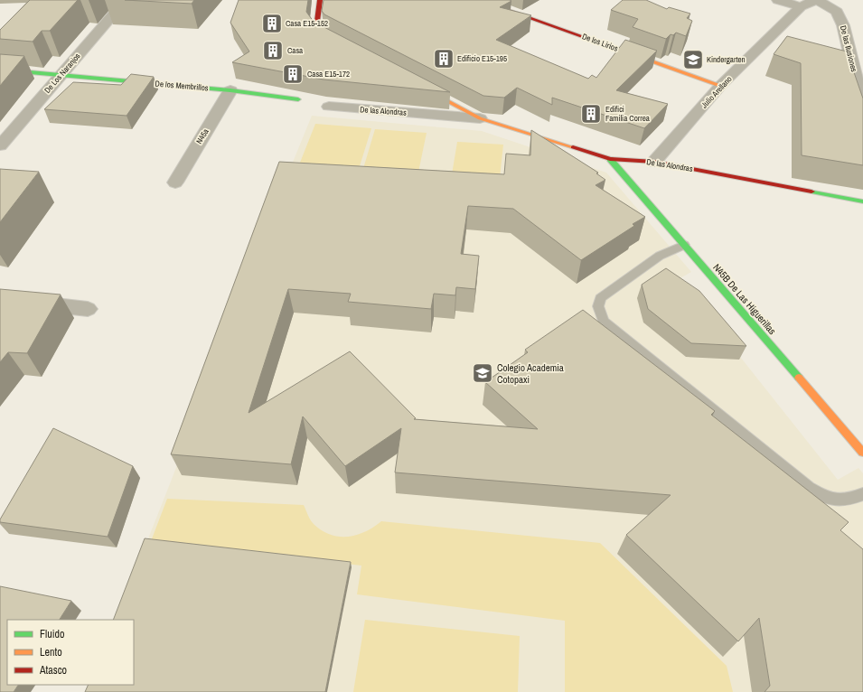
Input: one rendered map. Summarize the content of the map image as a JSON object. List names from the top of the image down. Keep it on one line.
{"streets":{"street":["De los Lirios","De las Ilusiones","De Los Naranjos","De los Membrillos","Julio Arellano","De las Alondras","N45a","N45B De Las Higuerillas"]},"crossings":[["De los Lirios","Julio Arellano"],["De las Ilusiones","Julio Arellano"],["De Los Naranjos","De los Membrillos"],["De los Membrillos","N45a"],["Julio Arellano","De las Alondras"],["De las Alondras","N45B De Las Higuerillas"]],"places":{"building":["Casa E15-152","Casa","Edificio E15-195","Casa E15-172","Edifici Familia Correa"],"school or university":["Kindergarten","Colegio Academia Cotopaxi"]},"legend":["Fluido","Lento","Atasco"]}
